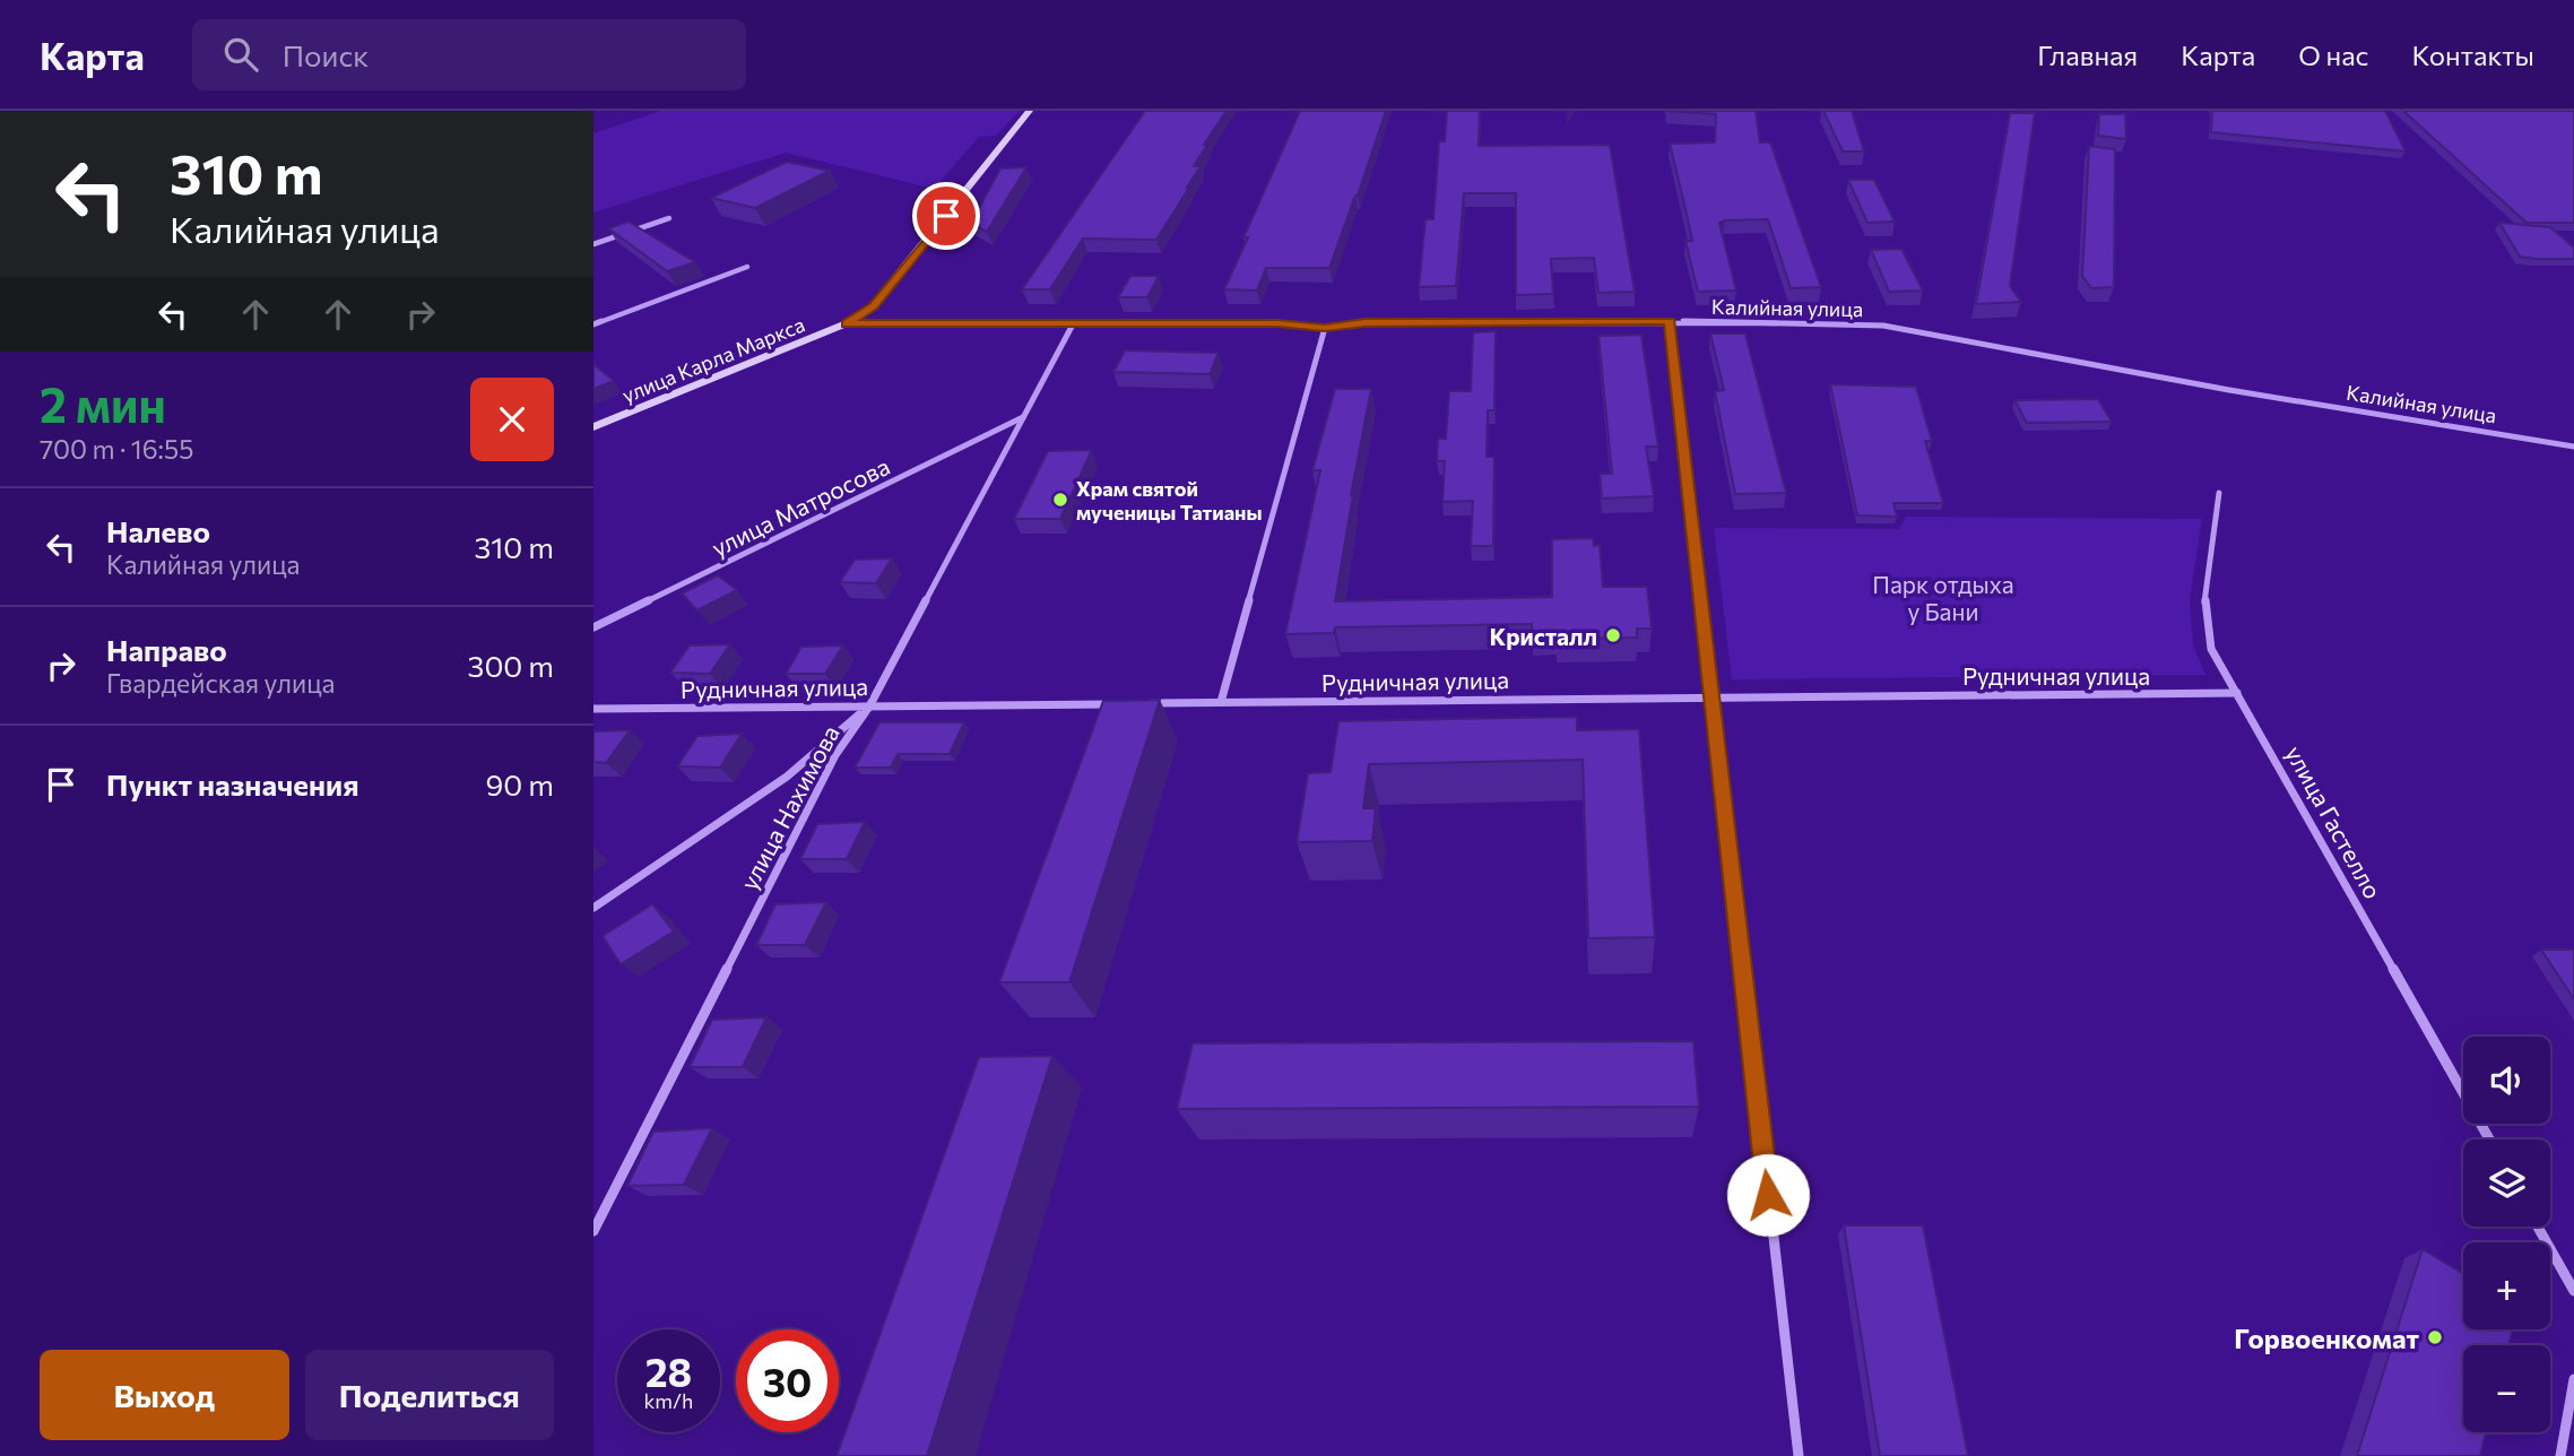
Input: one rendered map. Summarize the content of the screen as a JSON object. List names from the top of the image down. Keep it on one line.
{"streets":{"main road":["улица Карла Маркса"],"street":["Калийная улица","улица Матросова","Рудничная улица","улица Нахимова","улица Гастелло"]},"crossings":[["Калийная улица","улица Карла Маркса"],["Калийная улица","улица Нахимова"],["улица Матросова","улица Нахимова"],["Рудничная улица","улица Нахимова"],["Рудничная улица","улица Гастелло"]],"parks":["Парк отдыха у Бани"],"places":["Храм святой мученицы Татианы","Кристалл","Горвоенкомат"],"page":{"header":"Карта","search":"Поиск","nav":["Главная","Карта","О нас","Контакты"],"turn":["310 m","Калийная улица"],"heading":["2 мин","700 m · 16:55"],"list":[{"name":"Налево","note":"Калийная улица","value":"310 m"},{"name":"Направо","note":"Гвардейская улица","value":"300 m"},{"name":"Пункт назначения","value":"90 m"}],"map_buttons":["+","−"],"speed":"28 km/h","limit":"30","buttons":["Выход","Поделиться"]}}
